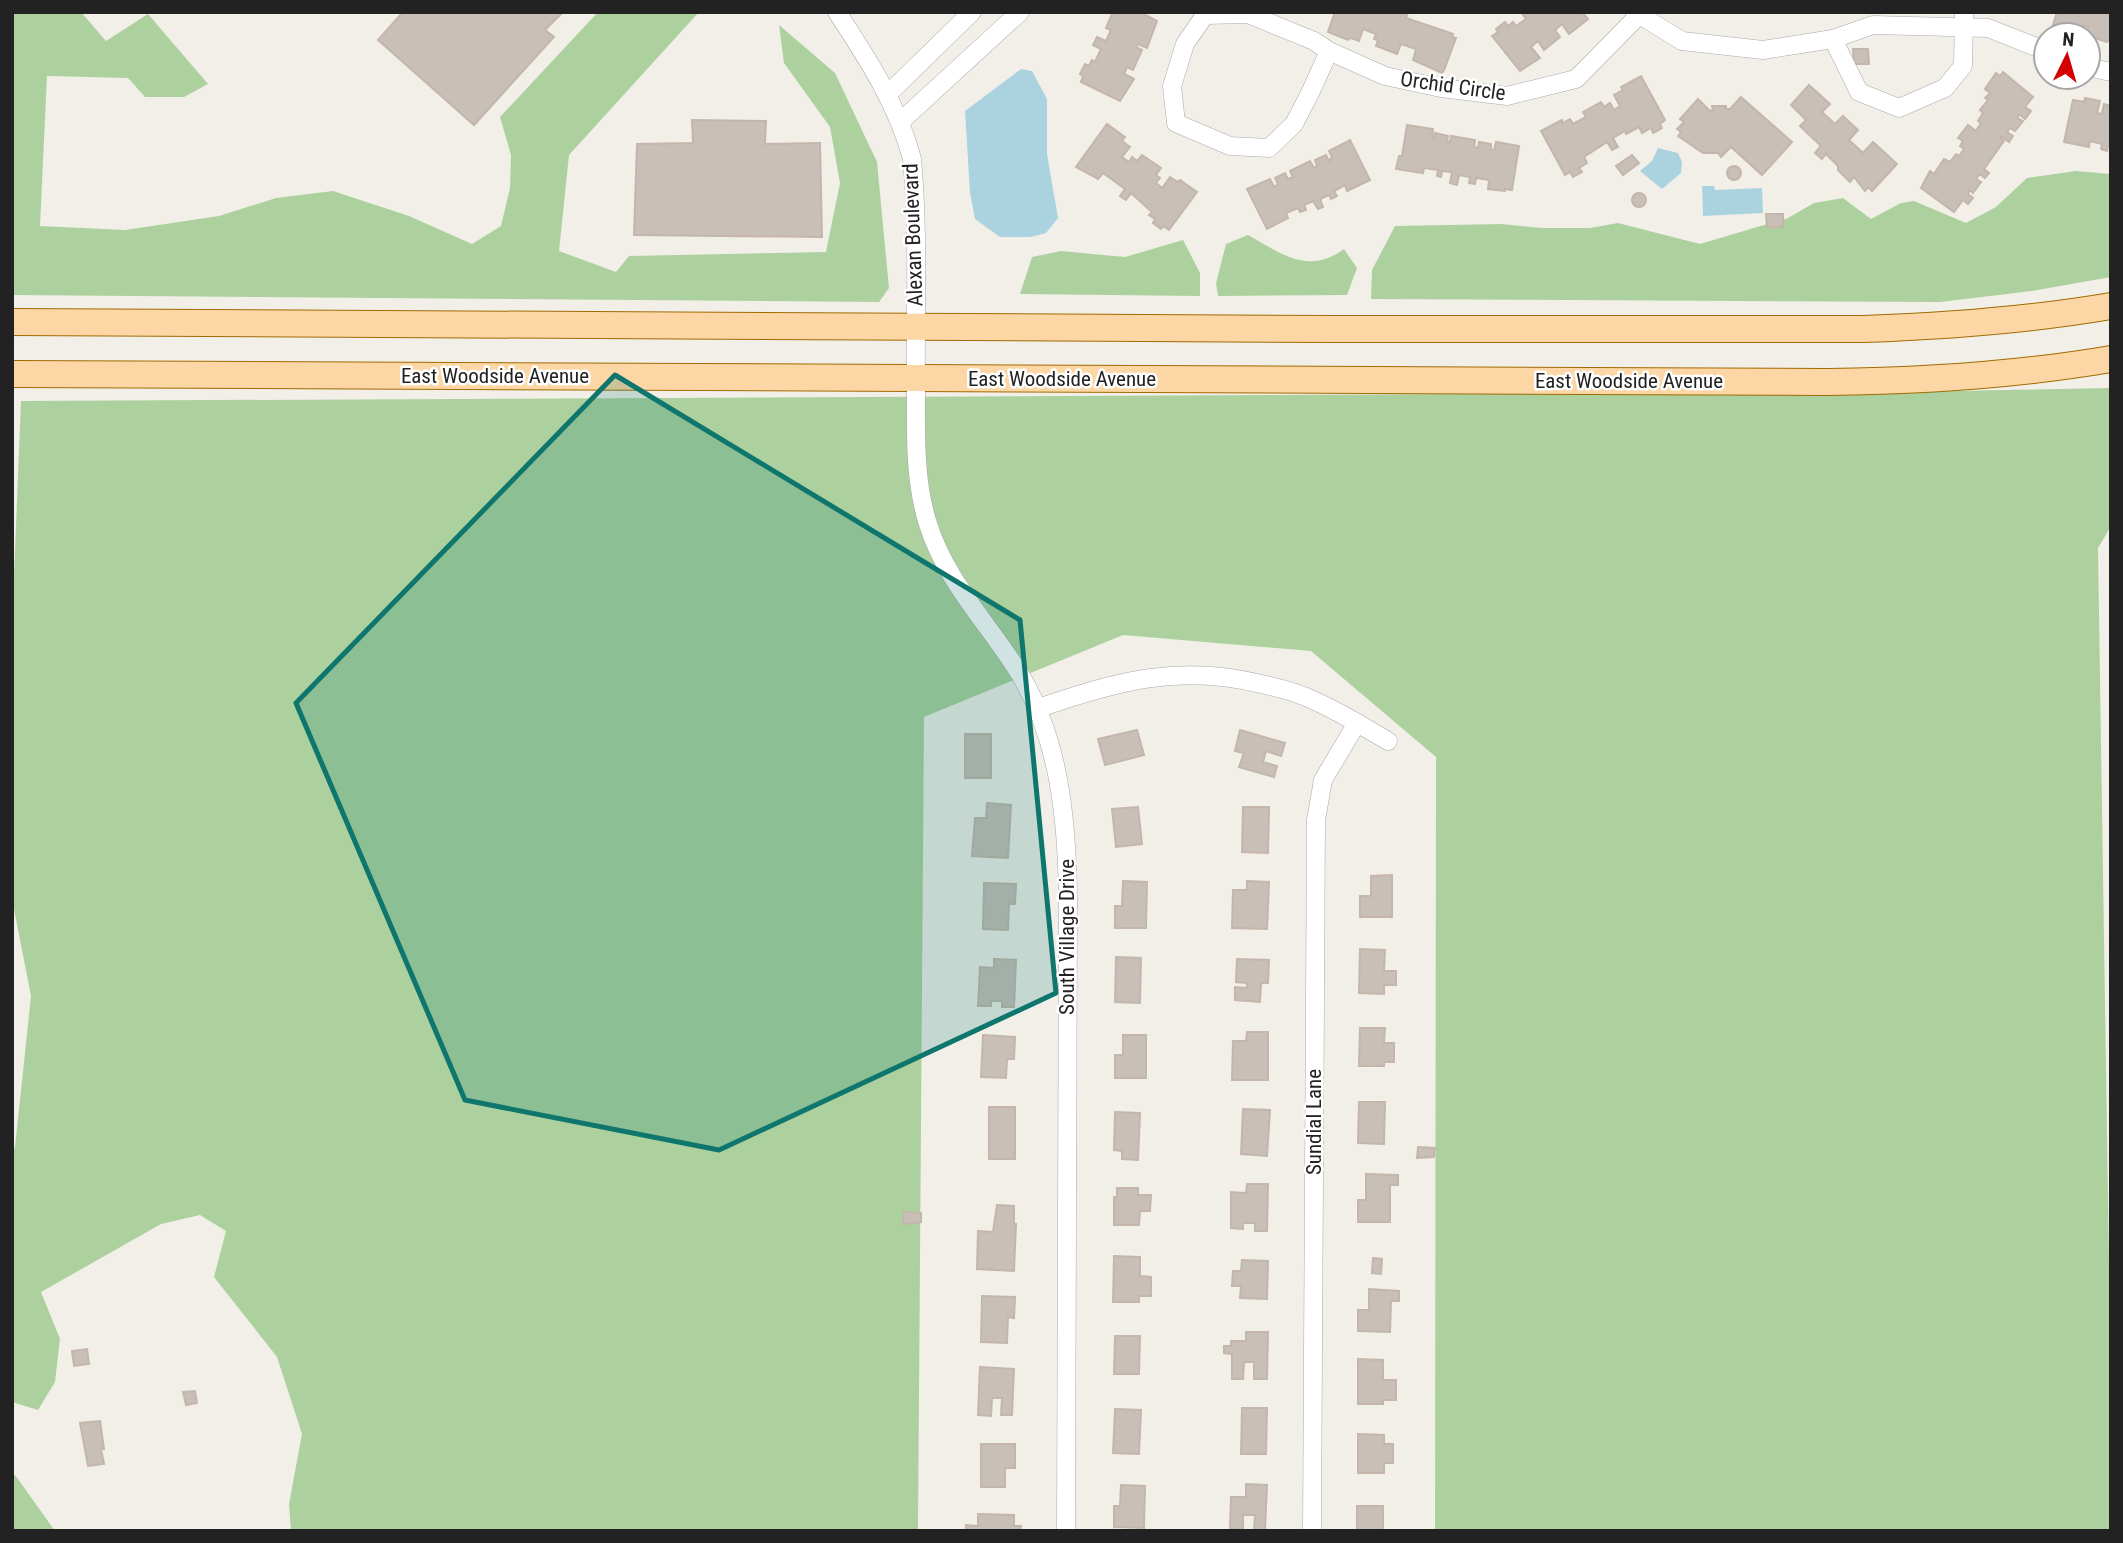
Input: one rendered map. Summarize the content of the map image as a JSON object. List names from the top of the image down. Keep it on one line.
{"streets":{"main road":["East Woodside Avenue"],"street":["Orchid Circle","Alexan Boulevard","South Village Drive","Sundial Lane"]},"crossings":[["Alexan Boulevard","East Woodside Avenue"],["Alexan Boulevard","South Village Drive"],["East Woodside Avenue","South Village Drive"]],"north":"top"}
